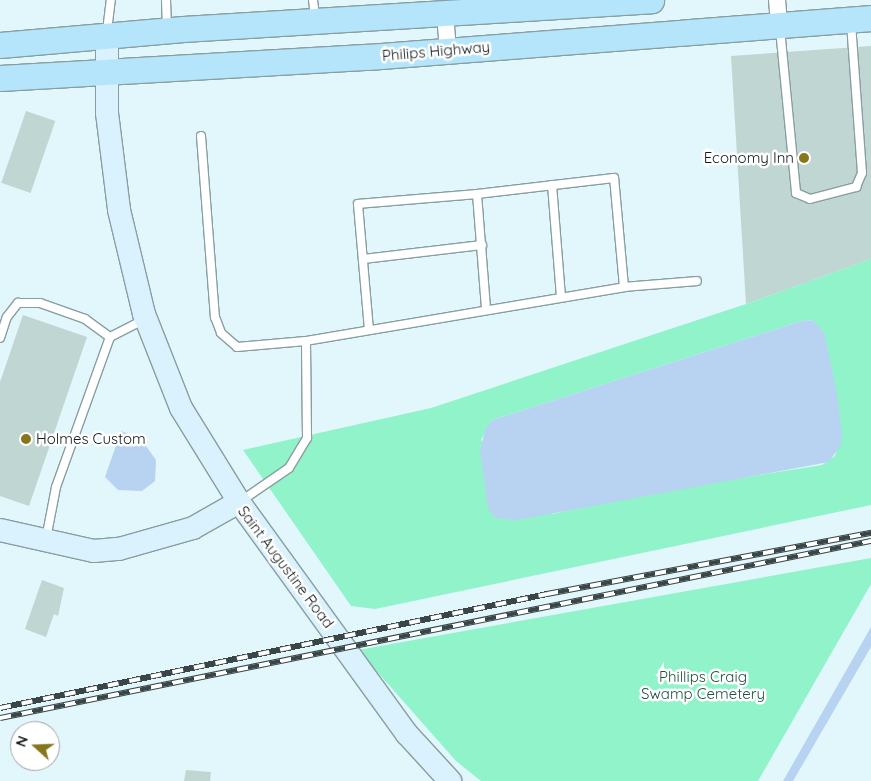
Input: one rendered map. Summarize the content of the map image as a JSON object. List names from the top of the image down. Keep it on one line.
{"streets":{"main road":["Philips Highway","Saint Augustine Road"]},"parks":["Phillips Craig Swamp Cemetery"],"places":["Economy Inn","Holmes Custom"],"north":"left"}
